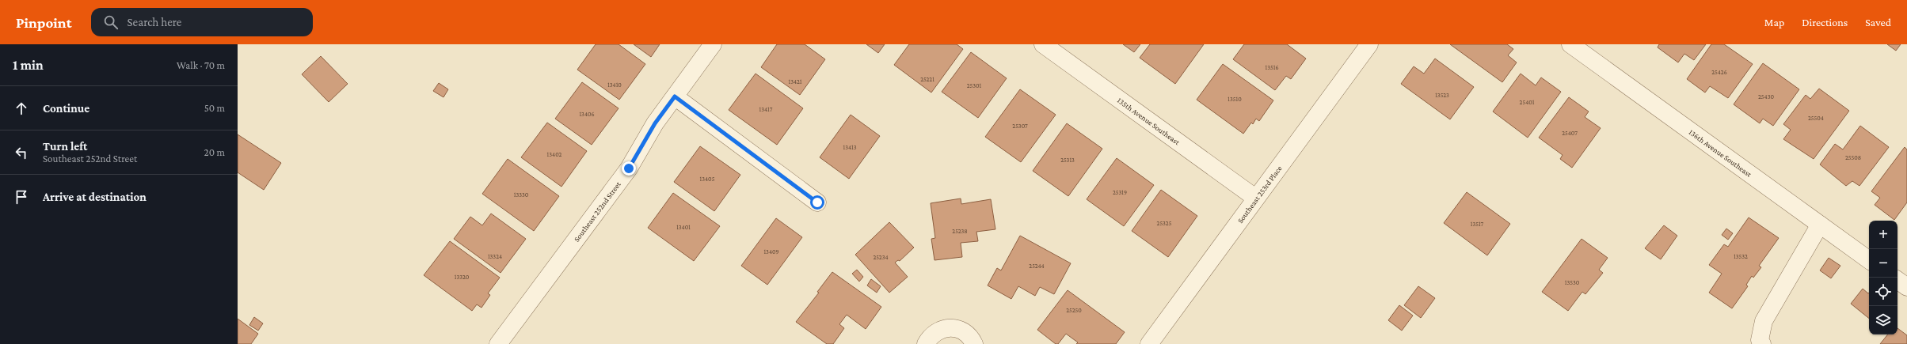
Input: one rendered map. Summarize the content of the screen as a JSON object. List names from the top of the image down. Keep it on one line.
{"streets":{"street":["135th Avenue Southeast","136th Avenue Southeast","Southeast 253rd Place","Southeast 252nd Street"]},"crossings":[["135th Avenue Southeast","Southeast 253rd Place"]],"house_numbers":["13516","25426","25221","13421","13410","25301","13523","25430","13510","25401","13417","13406","25504","25307","25407","13413","13402","25508","25313","13405","25319","13330","25325","13517","13401","25238","13409","13324","13532","25234","25244","13320","13530","25250"],"page":{"header":"Pinpoint","search":"Search here","nav":["Map","Directions","Saved"],"heading":["1 min","Walk · 70 m"],"list":[["Continue","50 m"],["Turn left","Southeast 252nd Street","20 m"],"Arrive at destination"],"map_buttons":["+","−"]}}
